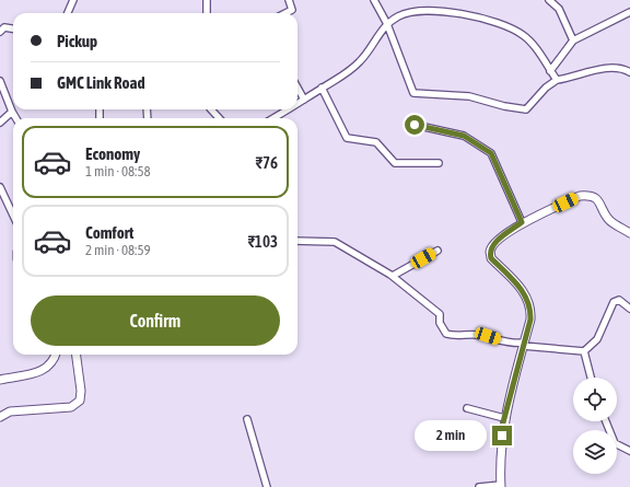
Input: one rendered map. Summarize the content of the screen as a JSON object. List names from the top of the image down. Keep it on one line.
{"page":{"banner":["Pickup","GMC Link Road"],"list":[{"name":"Economy","note":"1 min · 08:58","value":"₹76"},{"name":"Comfort","note":"2 min · 08:59","value":"₹103"}],"buttons":"Confirm","bubble":"2 min"}}
